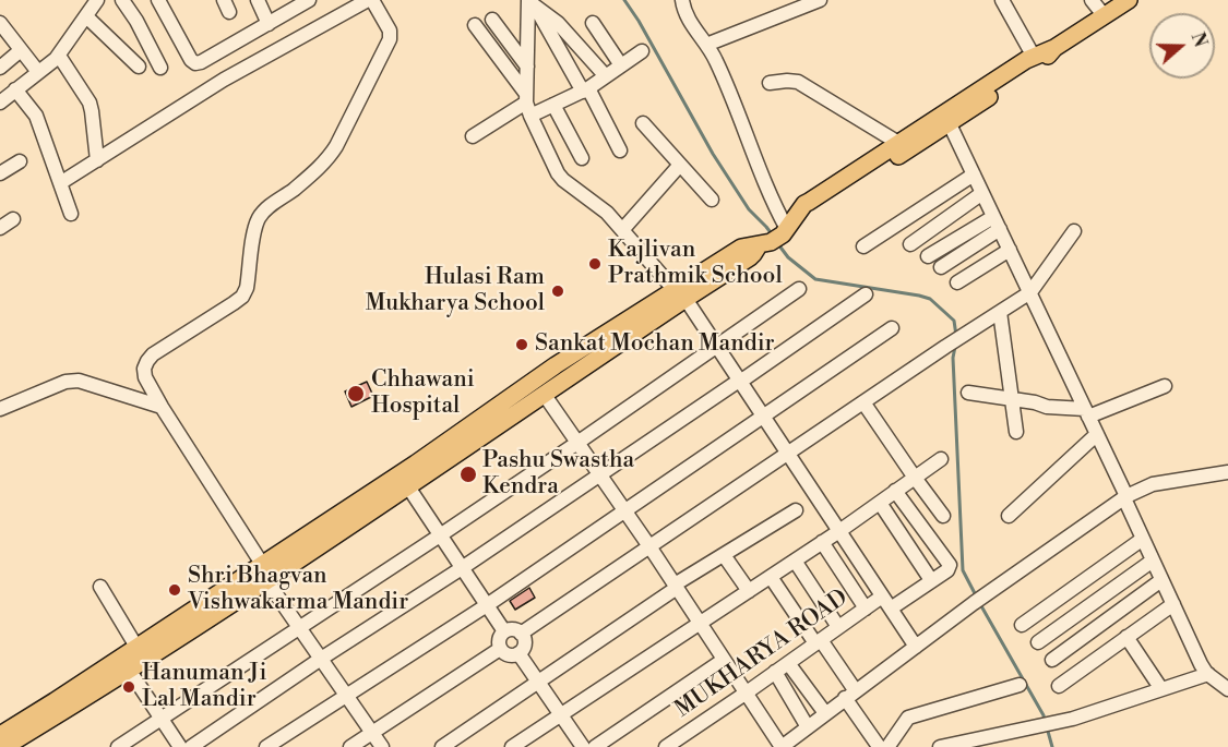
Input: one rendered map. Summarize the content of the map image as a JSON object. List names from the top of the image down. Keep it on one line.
{"streets":{"street":["MUKHARYA ROAD"]},"places":["Kajlivan Prathmik School","Hulasi Ram Mukharya School","Sankat Mochan Mandir","Chhawani Hospital","Pashu Swastha Kendra","Shri Bhagvan Vishwakarma Mandir","Hanuman Ji Lal Mandir"],"north":"right"}
